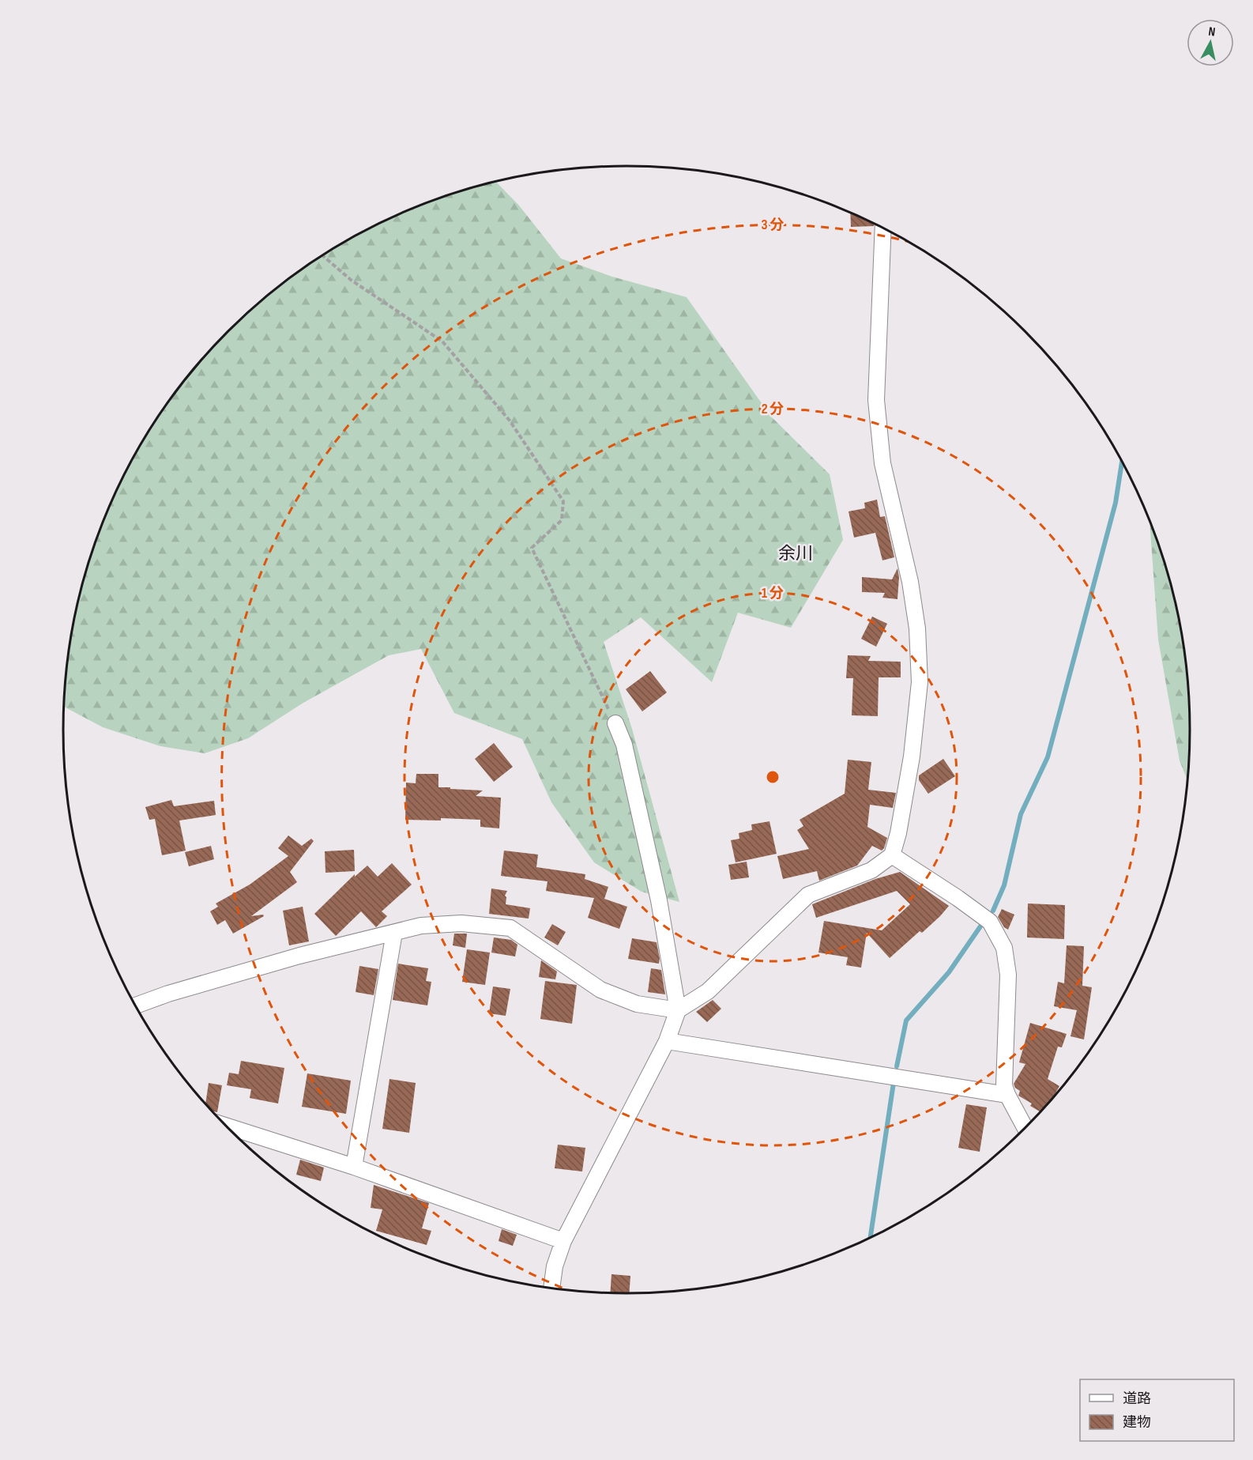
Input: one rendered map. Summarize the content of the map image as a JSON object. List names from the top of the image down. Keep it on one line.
{"districts":["余川"],"legend":["道路","建物"],"north":"top","rings":["3 分","2 分","1 分"]}
